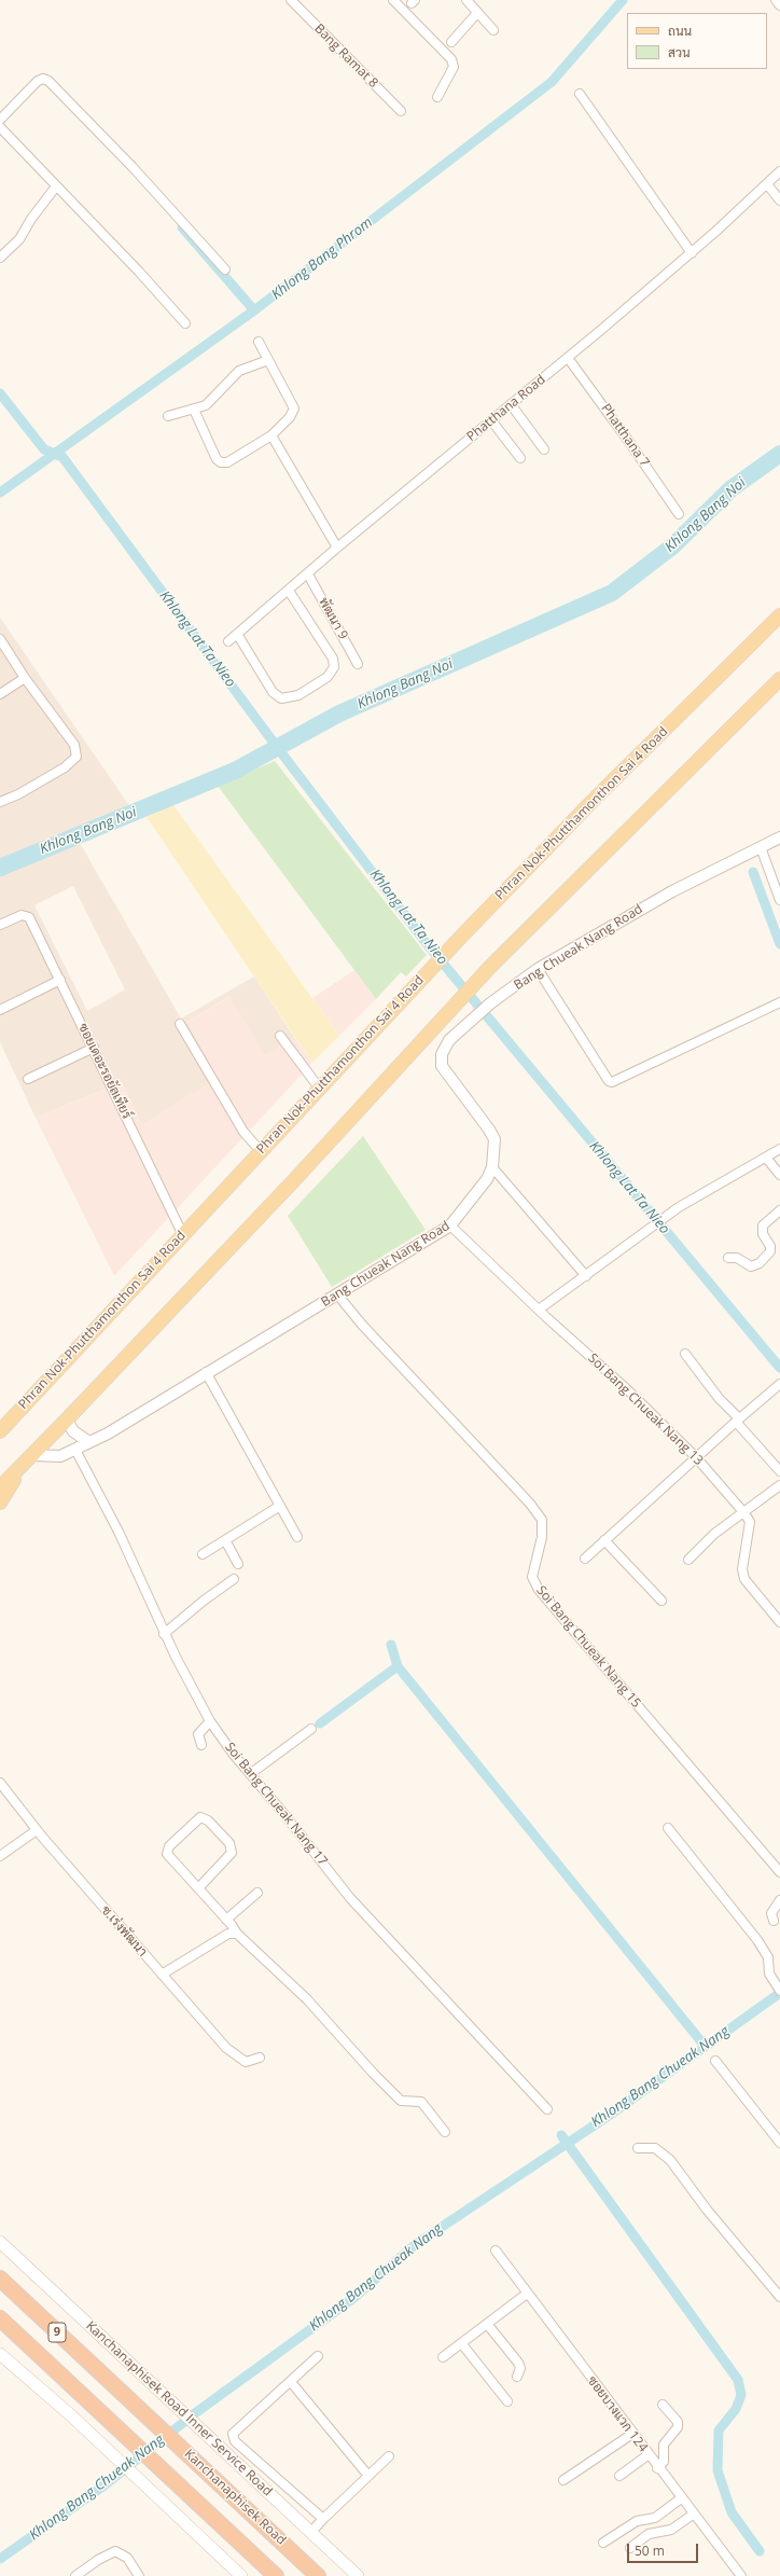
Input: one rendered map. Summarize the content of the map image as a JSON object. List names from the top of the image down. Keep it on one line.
{"streets":{"highway":["9","Kanchanaphisek Road"],"main road":["Phran Nok-Phutthamonthon Sai 4 Road","Kanchanaphisek Road Inner Service Road"],"street":["Bang Ramat 8","Phatthana Road","Phatthana 7","พัฒนา 9","Bang Chueak Nang Road","ซอยเดอะรอยัลเทียร์","Soi Bang Chueak Nang 13","Soi Bang Chueak Nang 15","Soi Bang Chueak Nang 17","ซ.เร่งพัฒนา","ซอยบางแวก 124"]},"crossings":[["Phatthana Road","Phatthana 7"],["Phatthana Road","พัฒนา 9"],["Phran Nok-Phutthamonthon Sai 4 Road","ซอยเดอะรอยัลเทียร์"],["Bang Chueak Nang Road","Soi Bang Chueak Nang 13"],["Bang Chueak Nang Road","Soi Bang Chueak Nang 15"],["Bang Chueak Nang Road","Soi Bang Chueak Nang 17"]],"water":["Khlong Bang Phrom","Khlong Bang Noi","Khlong Lat Ta Nieo","Khlong Bang Chueak Nang"],"legend":["ถนน","สวน"],"scale_bar":"50 m"}
